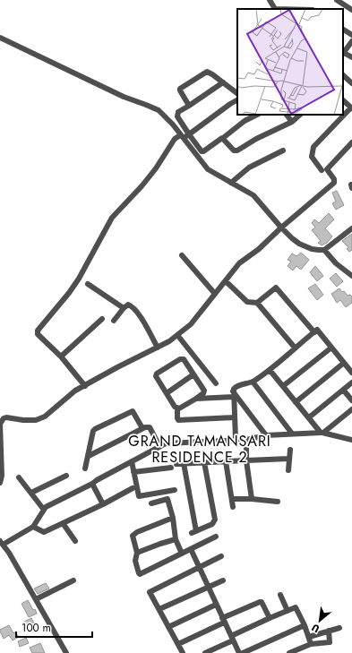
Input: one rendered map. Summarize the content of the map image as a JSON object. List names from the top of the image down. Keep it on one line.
{"districts":["GRAND TAMANSARI RESIDENCE 2"],"scale_bar":"100 m","north":"bottom left"}
